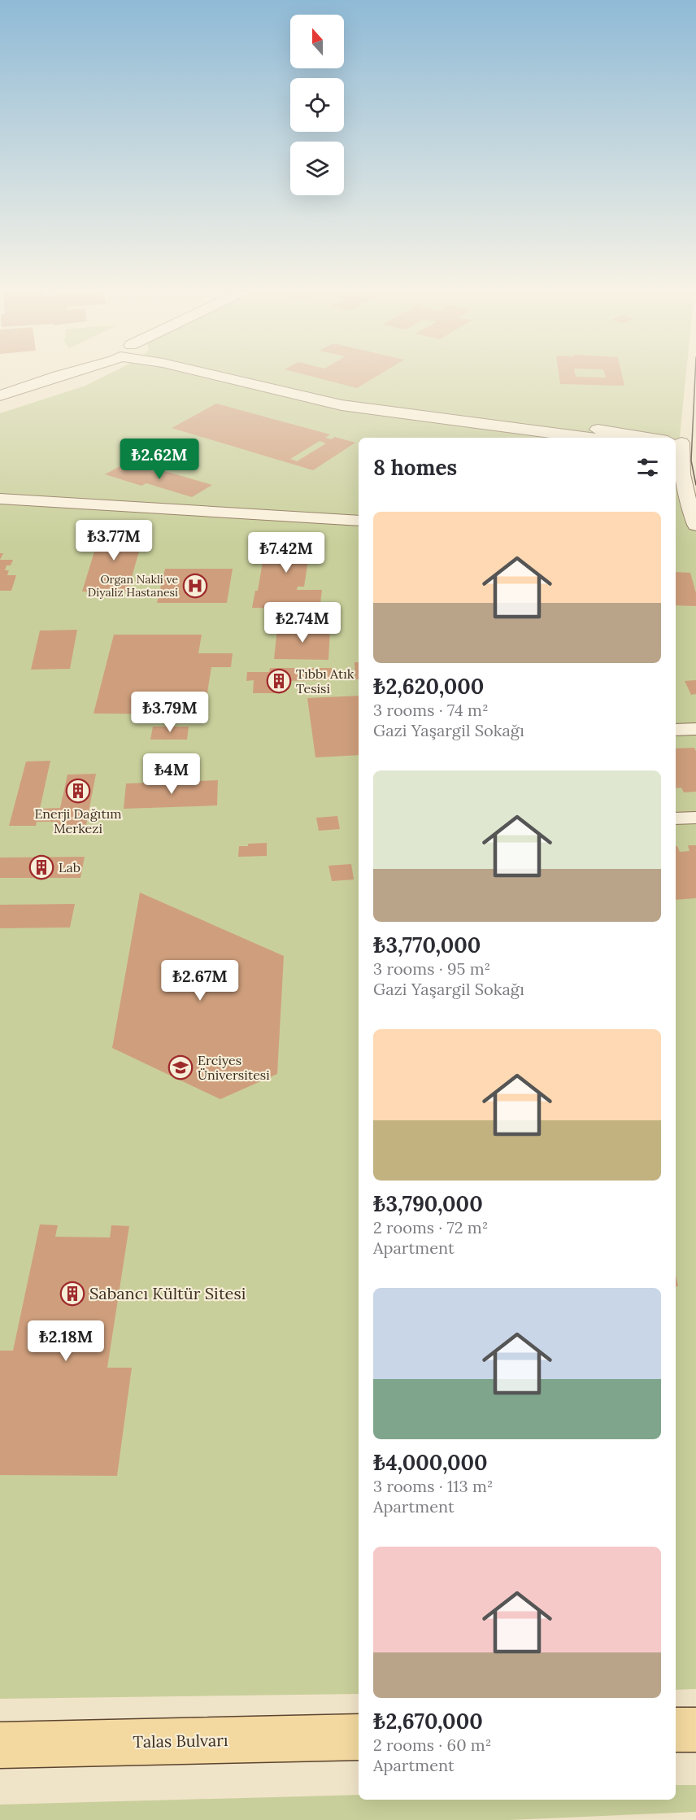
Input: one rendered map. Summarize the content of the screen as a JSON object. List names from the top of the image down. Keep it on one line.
{"streets":{"main road":["Talas Bulvarı"]},"places":{"hospital":["Organ Nakli ve Diyaliz Hastanesi"],"building":["Tıbbı Atık Tesisi","Enerji Dağıtım Merkezi","Lab","Sabancı Kültür Sitesi"],"school or university":["Erciyes Üniversitesi"]},"north":"top","page":{"heading":"8 homes","price":["₺2.62M","₺3.77M","₺7.42M","₺2.74M","₺3.79M","₺4M","₺2.67M","₺2.18M"],"list":[{"name":"₺2,620,000","note":"3 rooms · 74 m² · Gazi Yaşargil Sokağı"},{"name":"₺3,770,000","note":"3 rooms · 95 m² · Gazi Yaşargil Sokağı"},{"name":"₺3,790,000","note":"2 rooms · 72 m² · Apartment"},{"name":"₺4,000,000","note":"3 rooms · 113 m² · Apartment"},{"name":"₺2,670,000","note":"2 rooms · 60 m² · Apartment"}]}}
